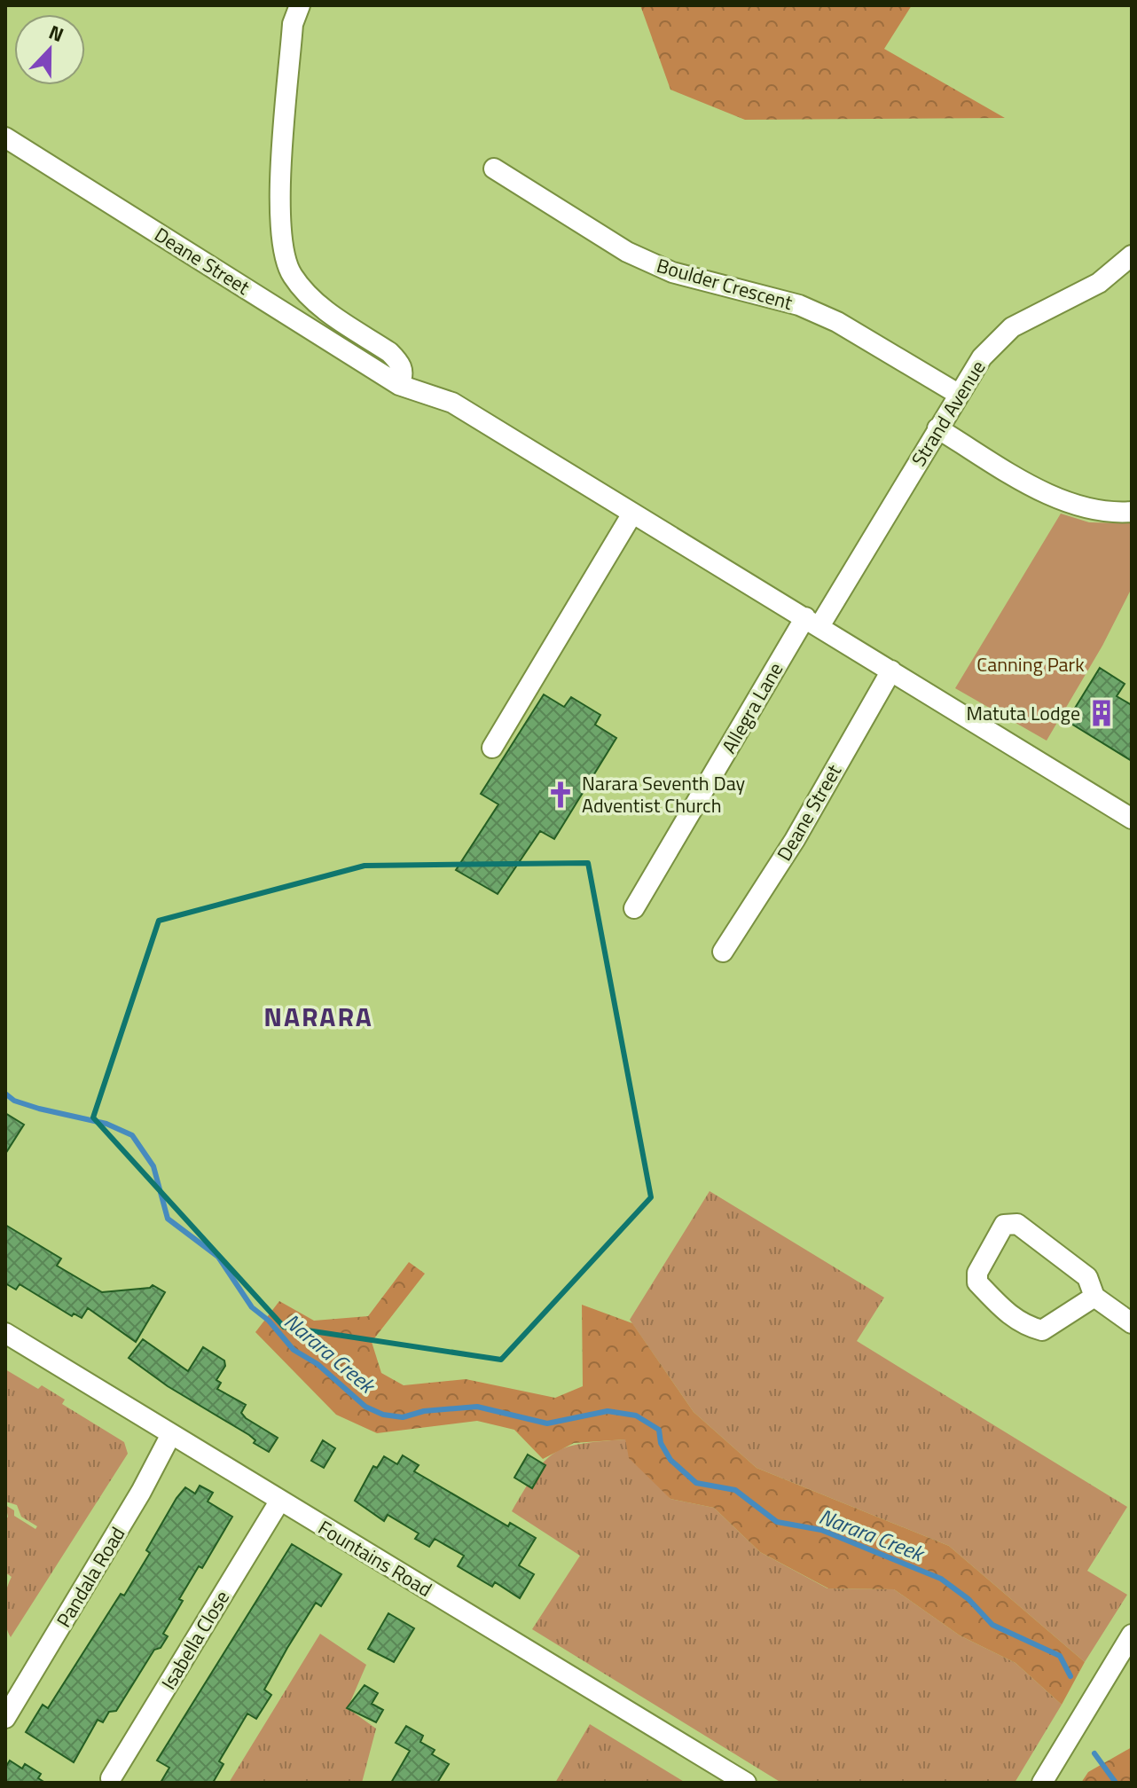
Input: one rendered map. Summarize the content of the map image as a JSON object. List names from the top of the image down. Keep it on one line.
{"streets":{"street":["Deane Street","Boulder Crescent","Strand Avenue","Allegra Lane","Fountains Road","Pandala Road","Isabella Close"]},"crossings":[["Deane Street","Strand Avenue"],["Deane Street","Allegra Lane"],["Boulder Crescent","Strand Avenue"],["Strand Avenue","Allegra Lane"],["Fountains Road","Pandala Road"],["Fountains Road","Isabella Close"]],"districts":["NARARA"],"water":["Narara Creek"],"parks":["Canning Park"],"places":{"building":["Matuta Lodge"],"church":["Narara Seventh Day Adventist Church"]},"north":"top"}
